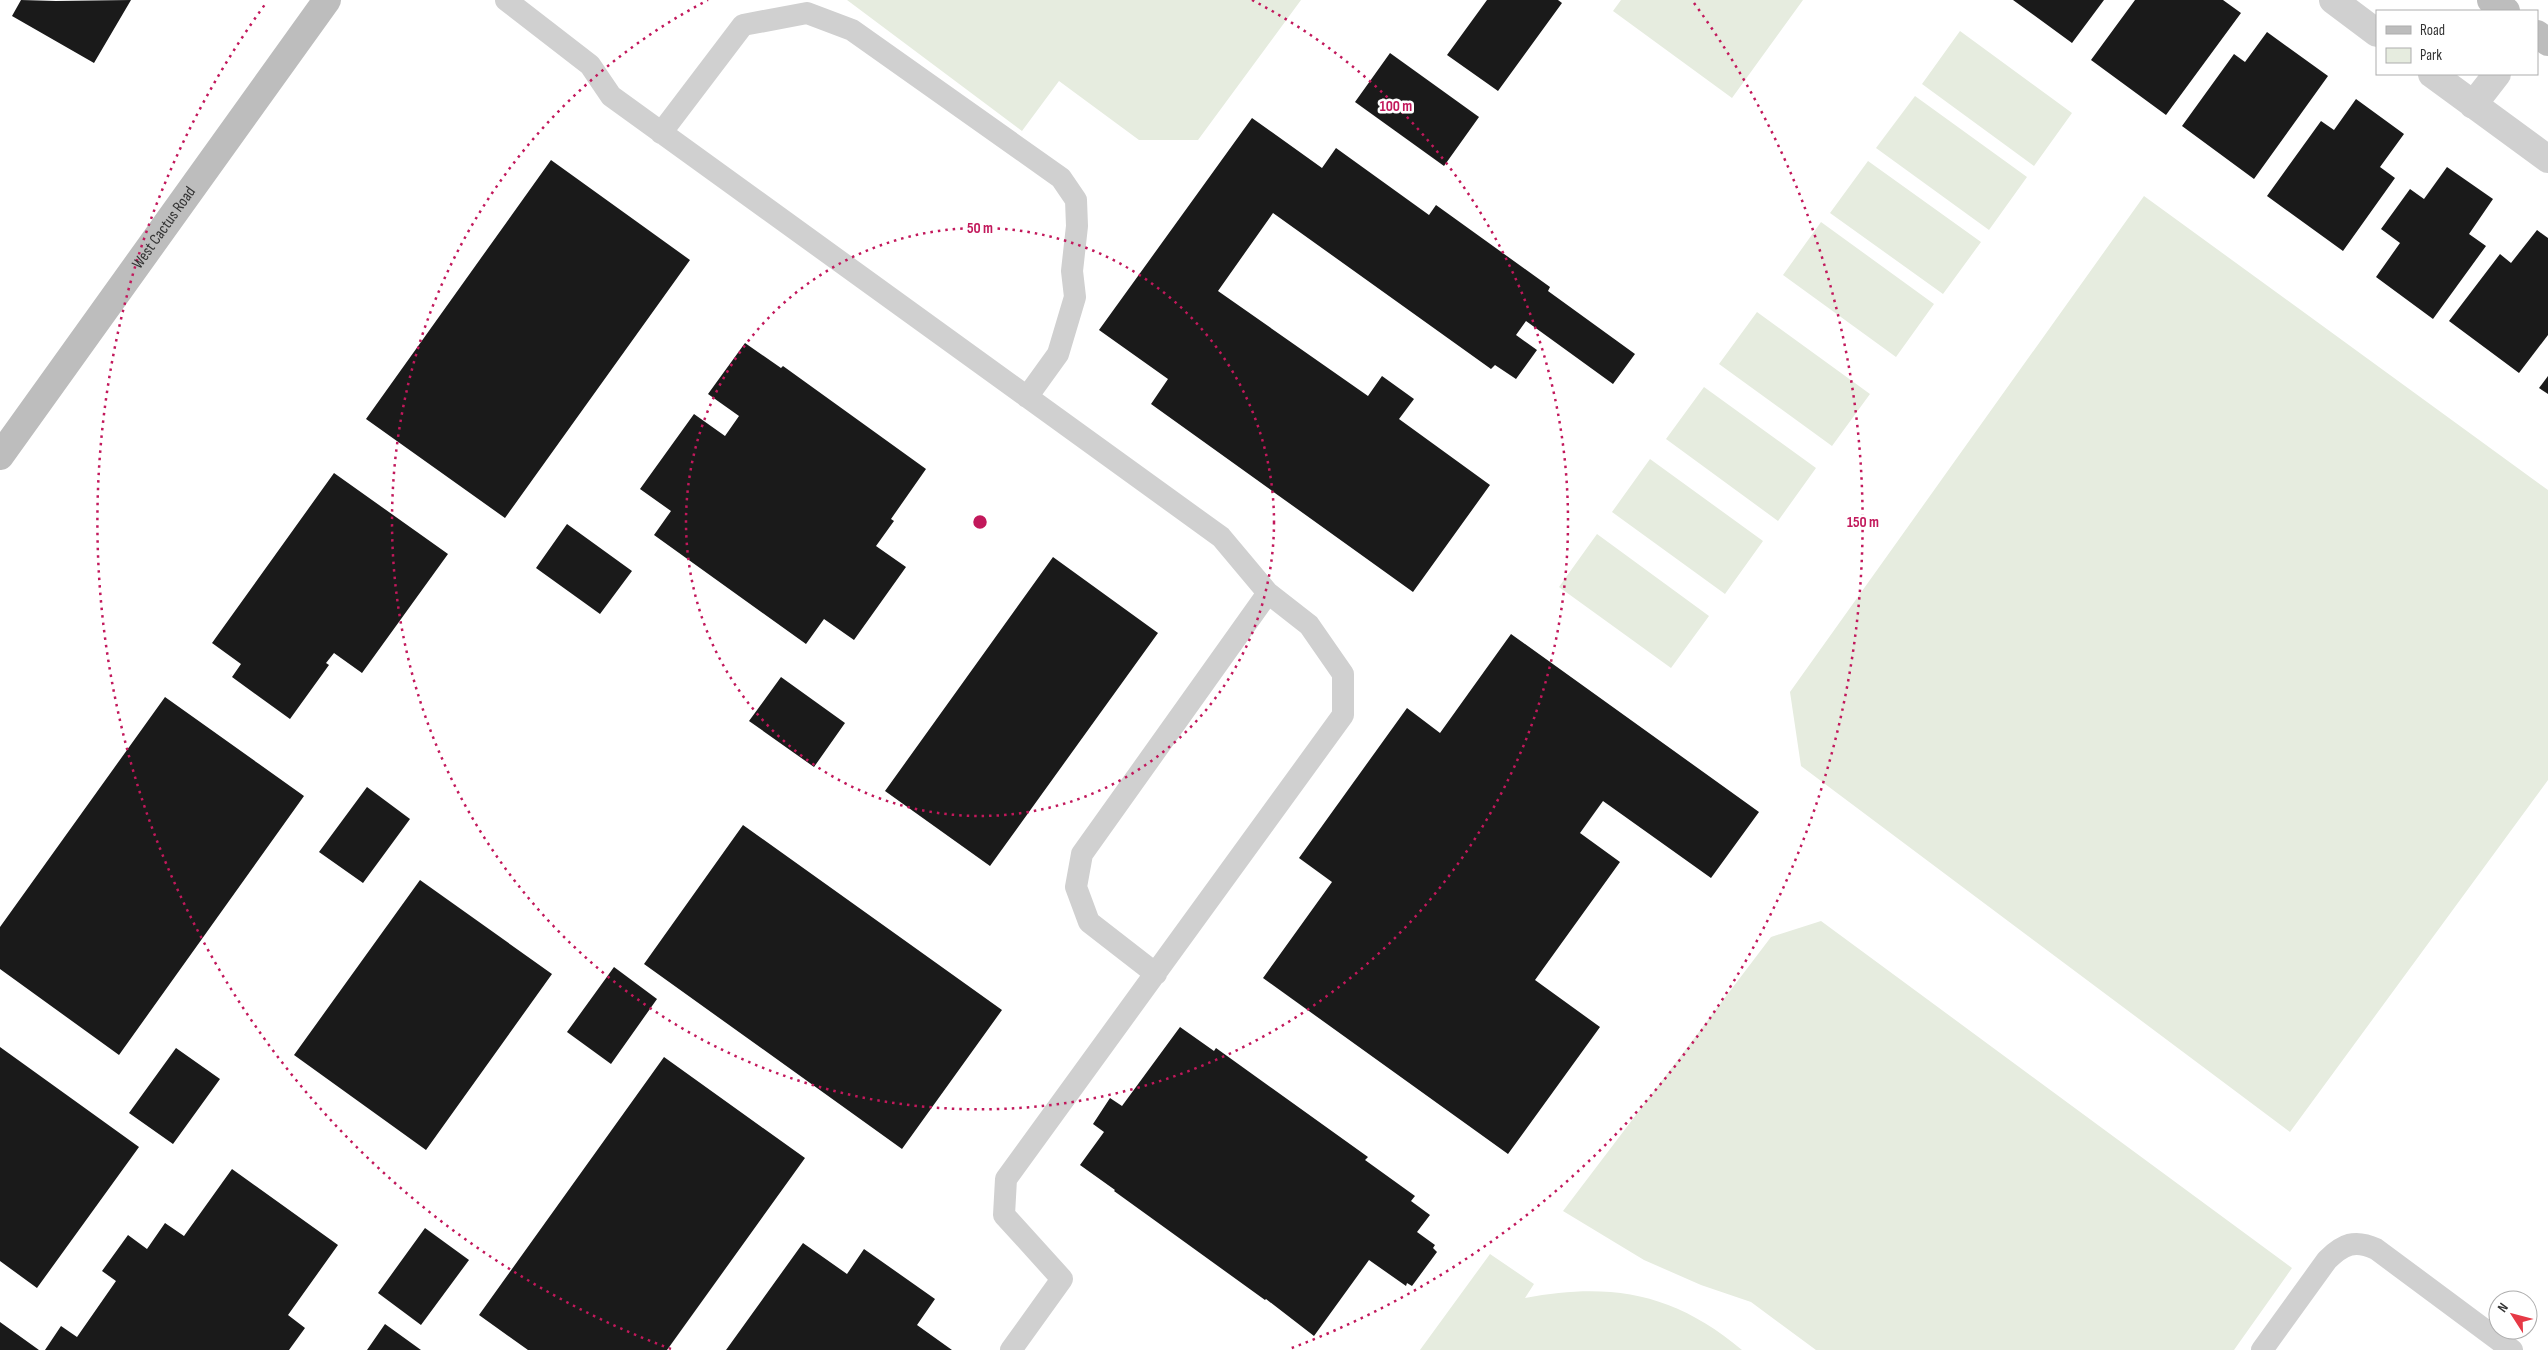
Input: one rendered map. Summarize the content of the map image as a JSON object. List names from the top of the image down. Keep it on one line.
{"streets":{"main road":["West Cactus Road"]},"legend":["Road","Park"],"north":"top left","rings":["100 m","50 m","150 m"]}
